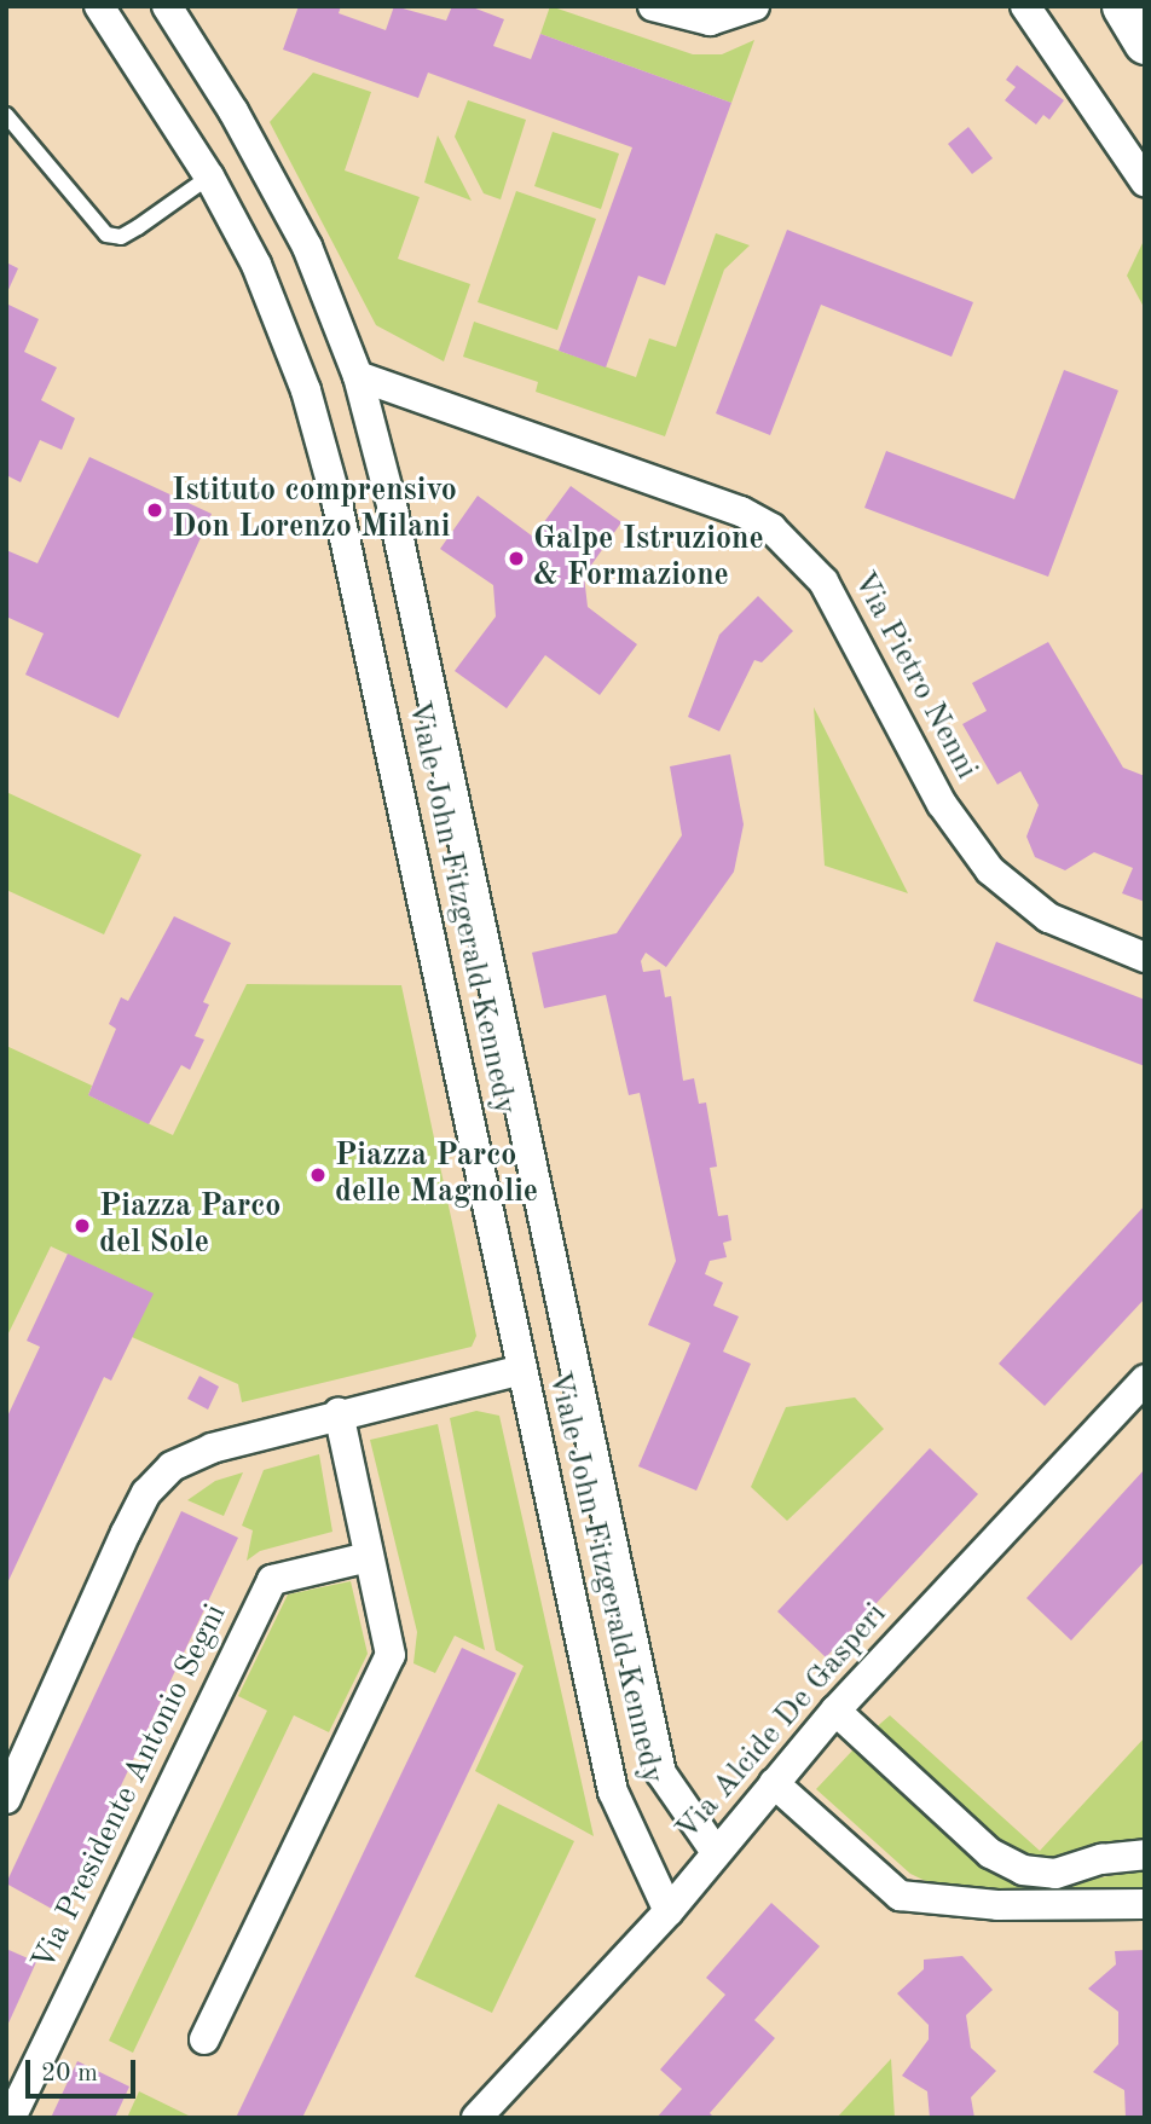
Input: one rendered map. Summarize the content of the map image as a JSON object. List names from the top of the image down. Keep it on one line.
{"streets":{"street":["Via Pietro Nenni","Viale John Fitzgerald Kennedy","Via Alcide De Gasperi","Via Presidente Antonio Segni"]},"crossings":[["Via Pietro Nenni","Viale John Fitzgerald Kennedy"],["Viale John Fitzgerald Kennedy","Via Alcide De Gasperi"]],"places":["Istituto comprensivo Don Lorenzo Milani","Galpe Istruzione & Formazione","Piazza Parco delle Magnolie","Piazza Parco del Sole"],"scale_bar":"20 m"}
